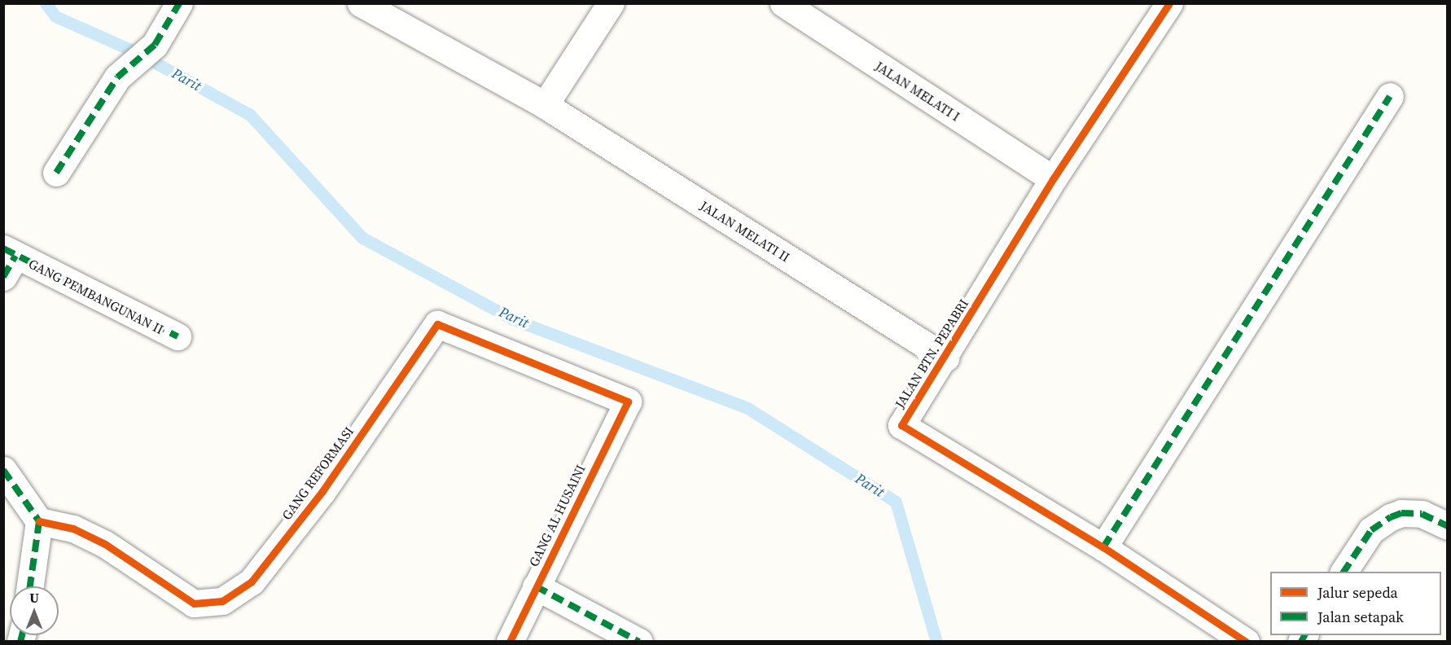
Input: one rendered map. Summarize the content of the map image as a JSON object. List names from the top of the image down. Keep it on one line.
{"streets":{"street":["JALAN MELATI I","JALAN MELATI II","GANG PEMBANGUNAN II","JALAN BTN. PEPABRI","GANG REFORMASI","GANG AL HUSAINI"]},"crossings":[["JALAN MELATI I","JALAN BTN. PEPABRI"],["JALAN MELATI II","JALAN BTN. PEPABRI"],["GANG REFORMASI","GANG AL HUSAINI"]],"water":["Parit"],"legend":["Jalur sepeda","Jalan setapak"],"north":"top"}
